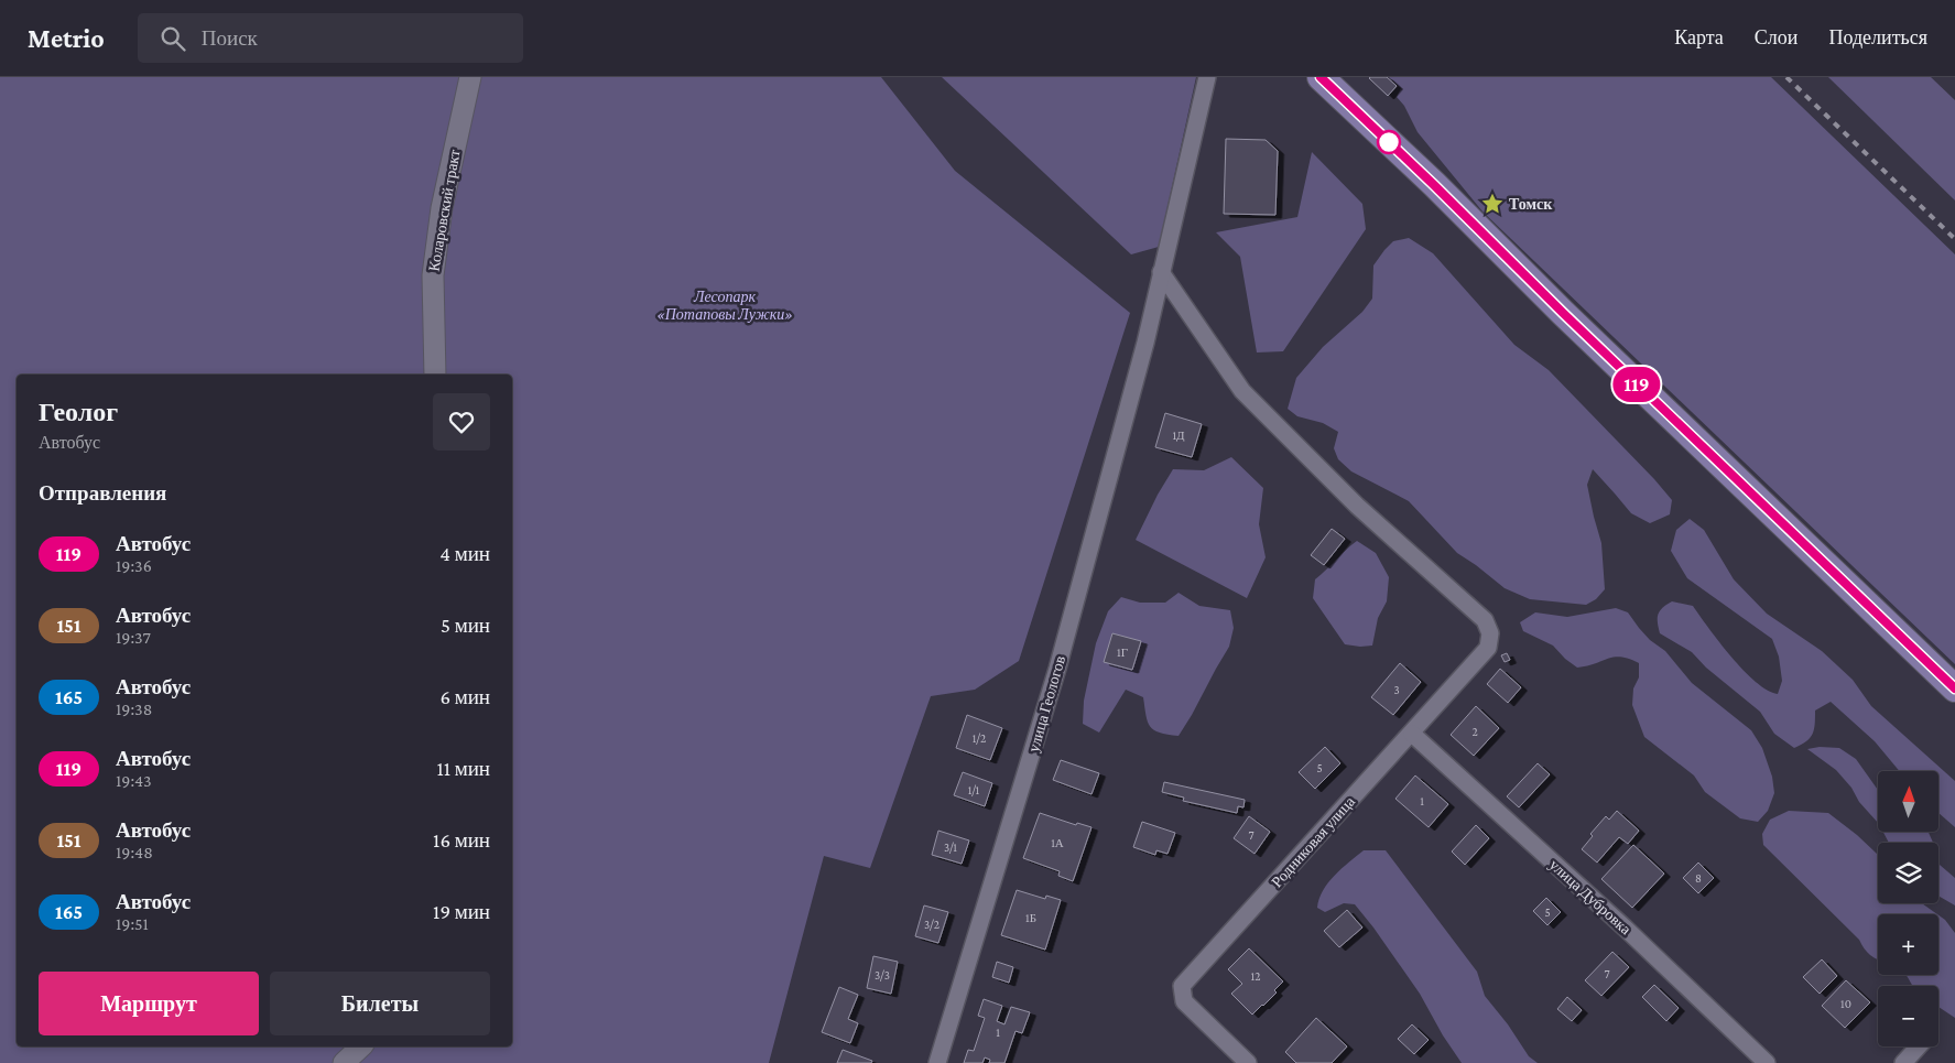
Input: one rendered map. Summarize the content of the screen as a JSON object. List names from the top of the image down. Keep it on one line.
{"streets":{"street":["Коларовский тракт","улица Геологов","Родниковая улица","улица Дубровка"]},"crossings":[["улица Геологов","Родниковая улица"],["Родниковая улица","улица Дубровка"]],"parks":["Лесопарк «Потаповы Лужки»"],"places":{"place":["Томск"]},"lines":["bus line 119"],"house_numbers":["1Д","1Г","3","2","1/2","5","1/1","1","7","1А","3/1","8","5","1Б","3/2","7","3/3","12","10","1"],"north":"top","page":{"header":"Metrio","search":"Поиск","nav":["Карта","Слои","Поделиться"],"on_map":"119","heading":[["Геолог","Автобус"],"Отправления"],"list":[{"mark":"119","name":"Автобус","note":"19:36","value":"4 мин"},{"mark":"151","name":"Автобус","note":"19:37","value":"5 мин"},{"mark":"165","name":"Автобус","note":"19:38","value":"6 мин"},{"mark":"119","name":"Автобус","note":"19:43","value":"11 мин"},{"mark":"151","name":"Автобус","note":"19:48","value":"16 мин"},{"mark":"165","name":"Автобус","note":"19:51","value":"19 мин"}],"map_buttons":["+","−"],"buttons":["Маршрут","Билеты"]}}
